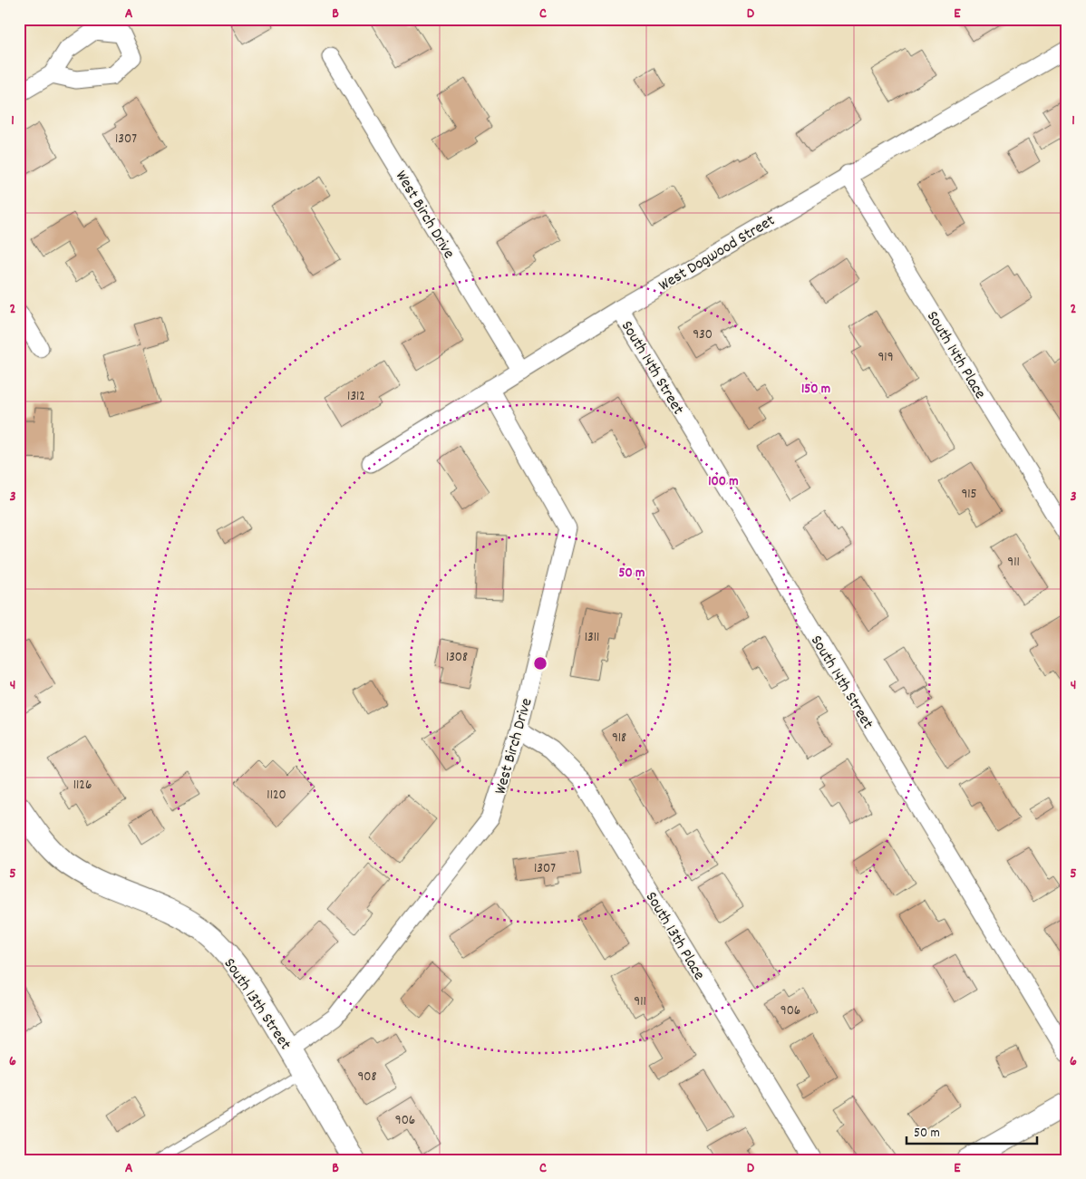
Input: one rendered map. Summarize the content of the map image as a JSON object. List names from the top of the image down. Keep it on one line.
{"streets":{"street":["West Birch Drive","West Dogwood Street","South 14th Place","South 14th Street","South 13th Place","South 13th Street"]},"crossings":[["West Birch Drive","West Dogwood Street"],["West Birch Drive","South 13th Place"],["West Birch Drive","South 13th Street"],["West Dogwood Street","South 14th Place"],["West Dogwood Street","South 14th Street"]],"house_numbers":["1307","930","919","1312","915","911","1311","1308","918","1126","1120","1307","911","906","908","906"],"scale_bar":"50 m","grid":{"columns":["A","B","C","D","E"],"rows":["1","2","3","4","5","6"]},"rings":["150 m","100 m","50 m"]}
